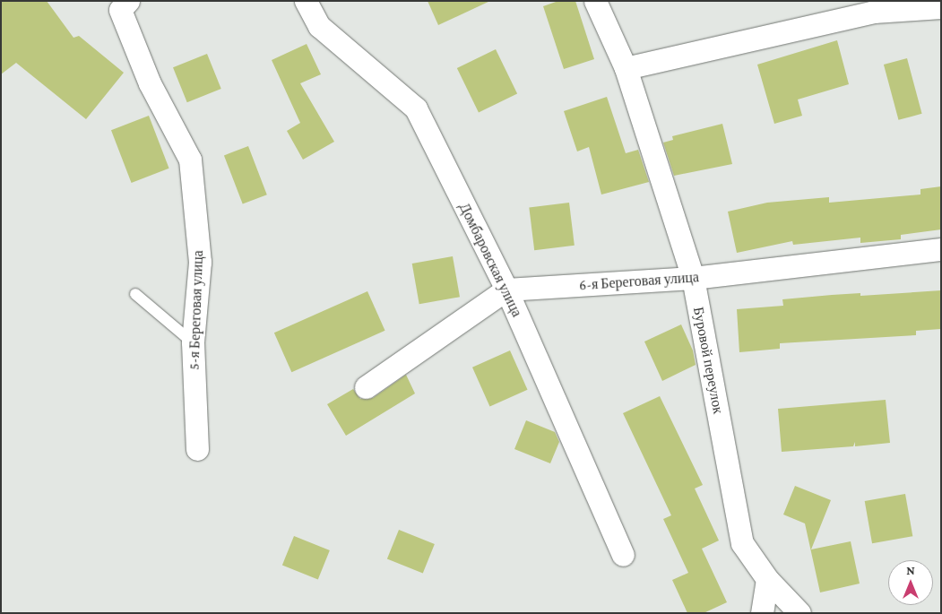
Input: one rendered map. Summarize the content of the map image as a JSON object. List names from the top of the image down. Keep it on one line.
{"streets":{"street":["Домбаровская улица","6-я Береговая улица","5-я Береговая улица","Буровой переулок"]},"crossings":[["Домбаровская улица","6-я Береговая улица"],["6-я Береговая улица","Буровой переулок"]],"north":"top"}
